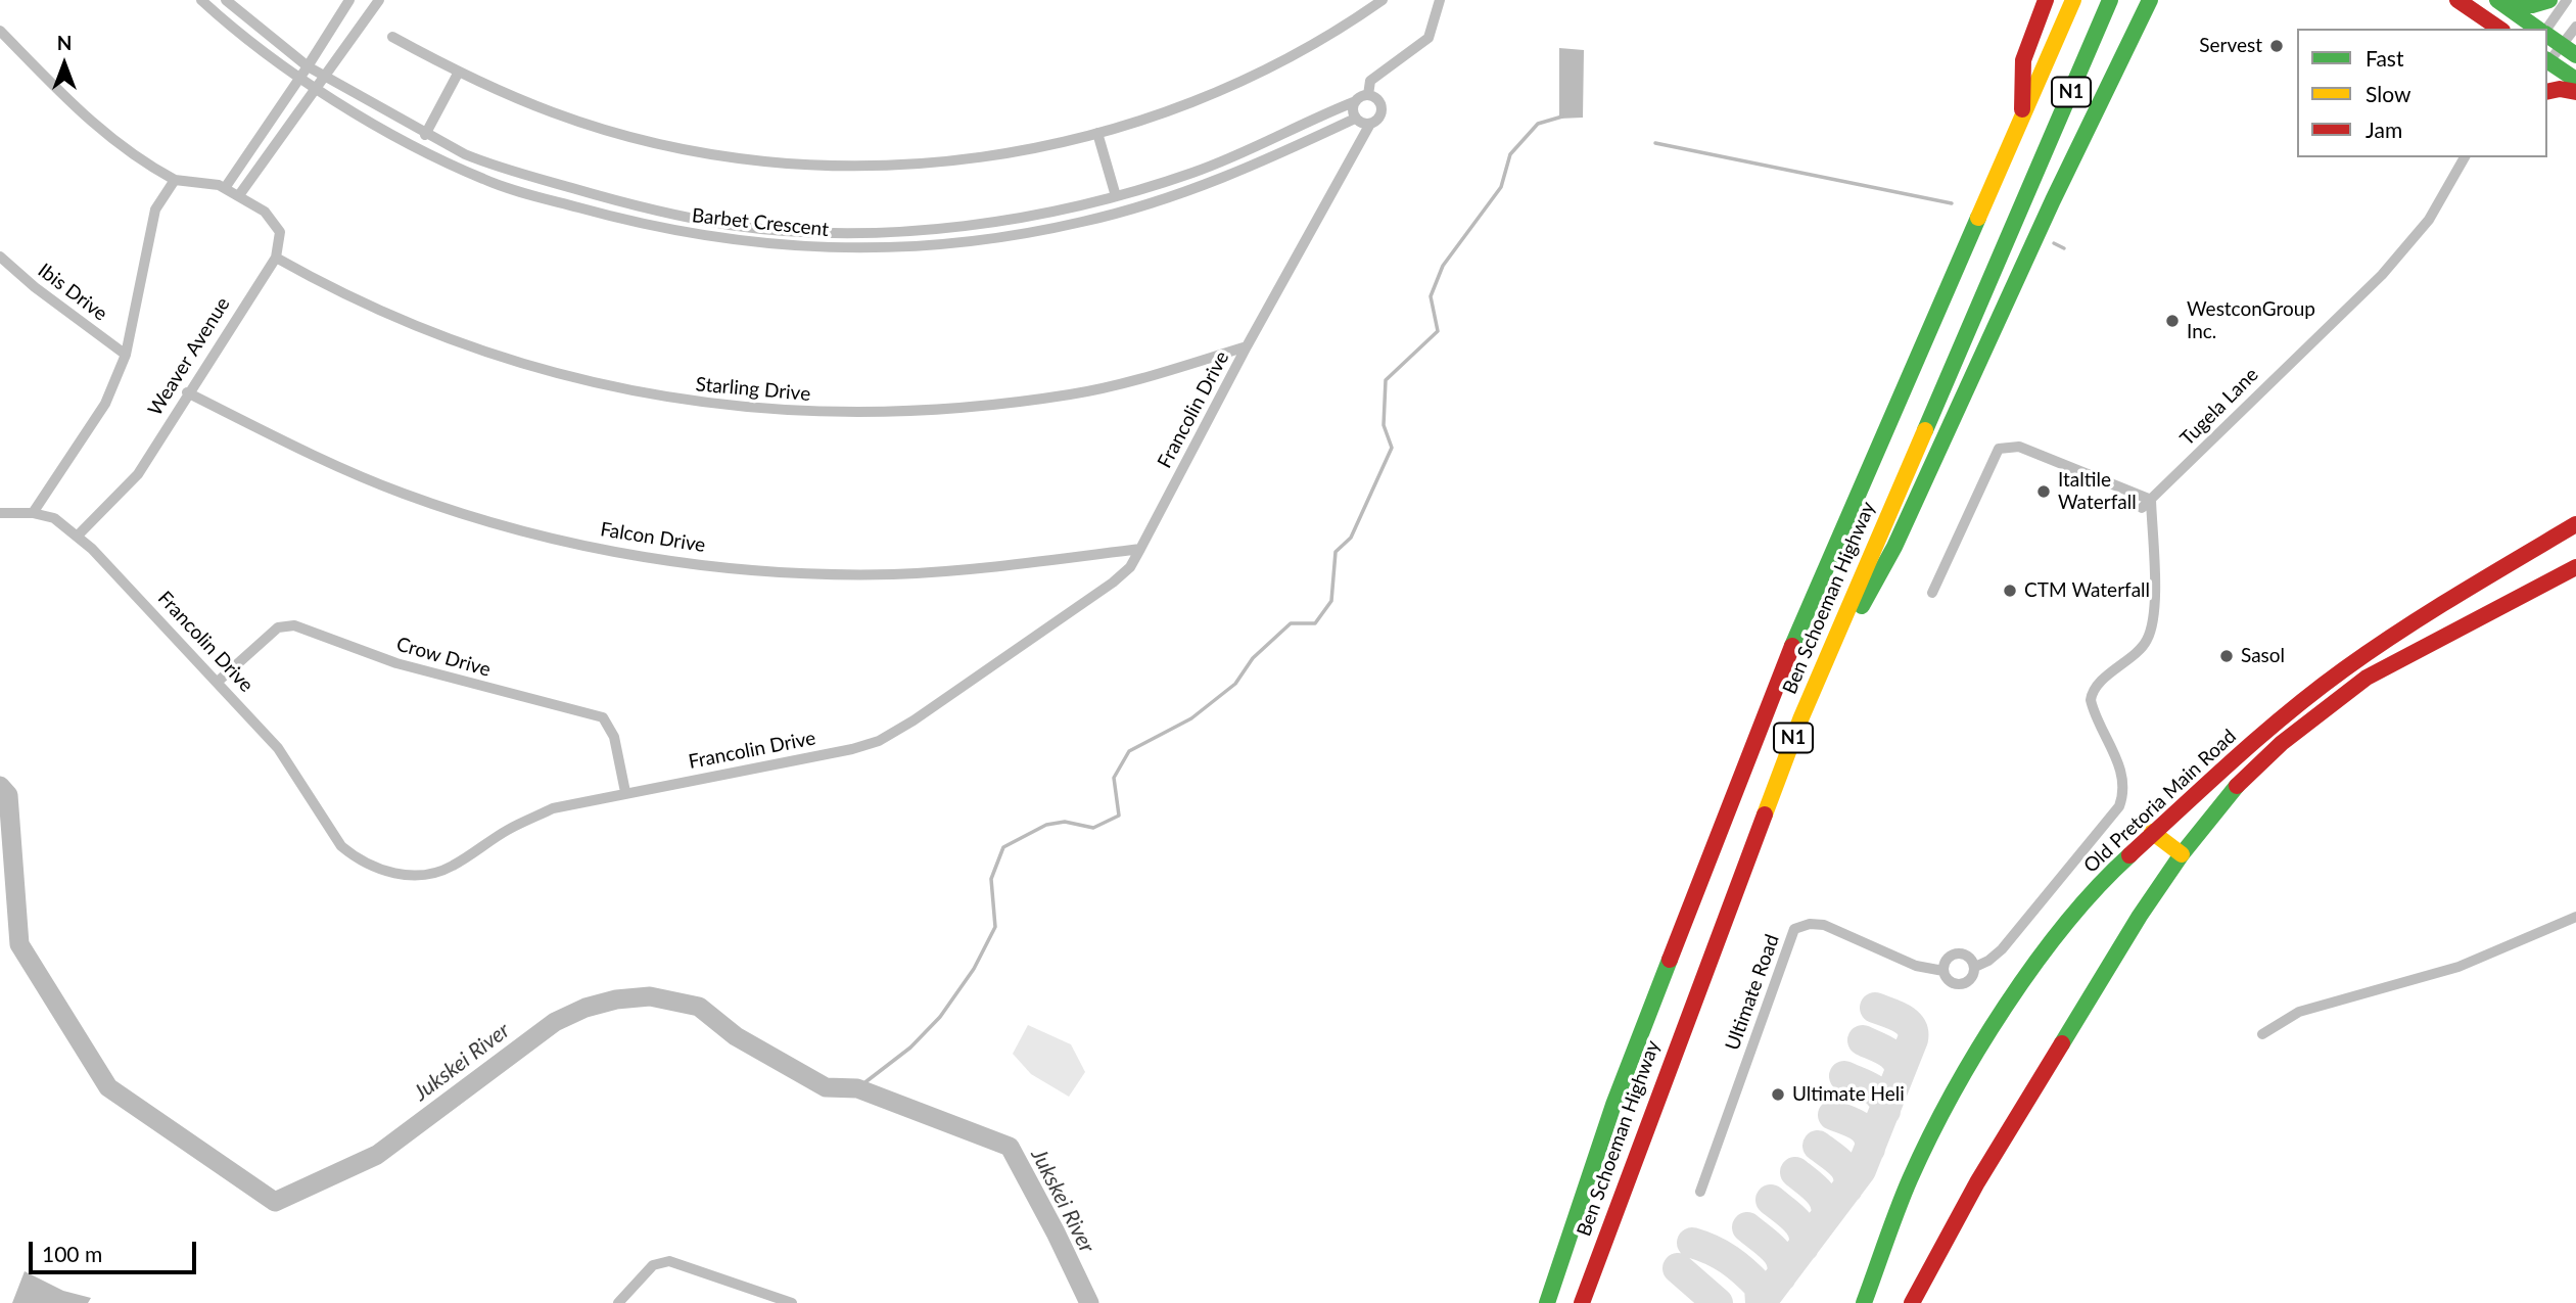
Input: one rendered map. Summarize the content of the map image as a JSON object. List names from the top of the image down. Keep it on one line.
{"streets":{"main road":["N1","Ben Schoeman Highway","Old Pretoria Main Road"],"street":["Barbet Crescent","Ibis Drive","Weaver Avenue","Starling Drive","Tugela Lane","Francolin Drive","Falcon Drive","Crow Drive","Ultimate Road"]},"crossings":[["Barbet Crescent","Francolin Drive"],["Weaver Avenue","Starling Drive"],["Weaver Avenue","Francolin Drive"],["Weaver Avenue","Falcon Drive"],["Starling Drive","Francolin Drive"],["Francolin Drive","Falcon Drive"],["Francolin Drive","Crow Drive"]],"water":["Jukskei River"],"places":["Servest","WestconGroup Inc.","Italtile Waterfall","CTM Waterfall","Sasol","Ultimate Heli"],"legend":["Fast","Slow","Jam"],"scale_bar":"100 m","north":"top"}
